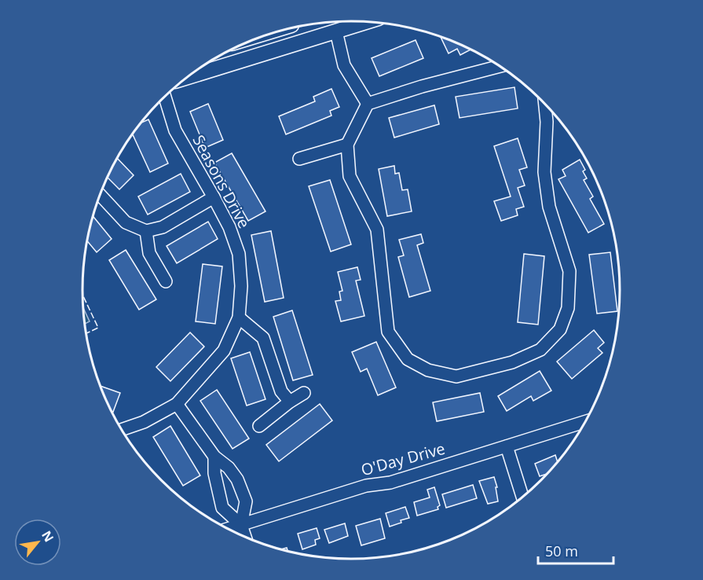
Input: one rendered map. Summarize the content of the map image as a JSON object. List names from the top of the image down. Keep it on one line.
{"streets":{"street":["Seasons Drive","O'Day Drive"]},"scale_bar":"50 m","north":"top right"}
